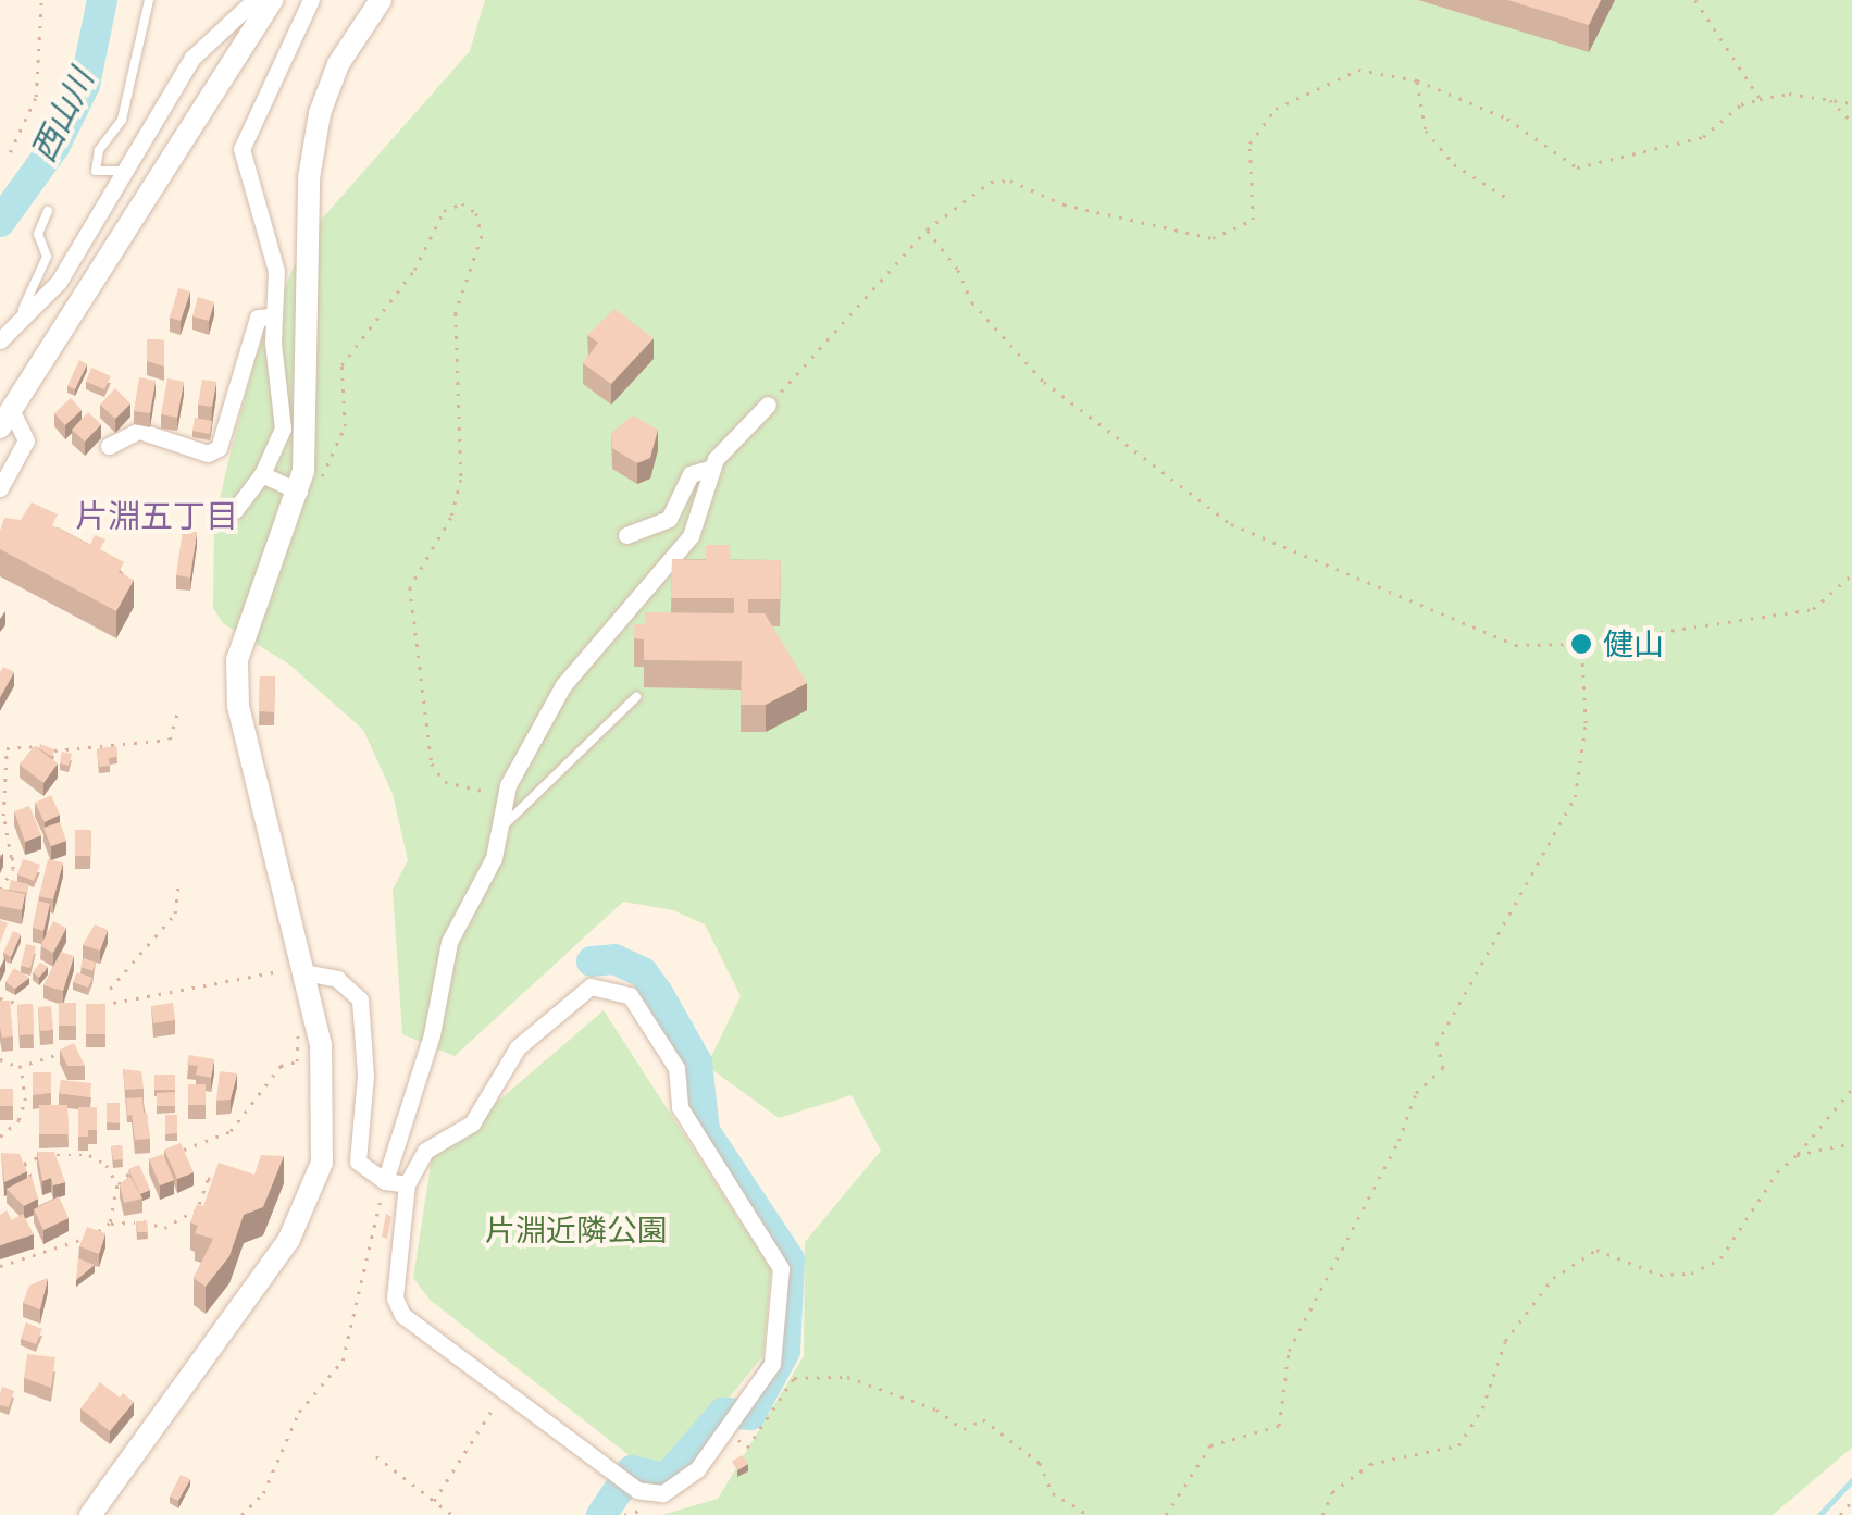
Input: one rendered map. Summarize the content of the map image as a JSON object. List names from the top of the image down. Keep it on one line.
{"districts":["片淵五丁目"],"water":["西山川"],"parks":["片淵近隣公園"],"places":["健山"]}
